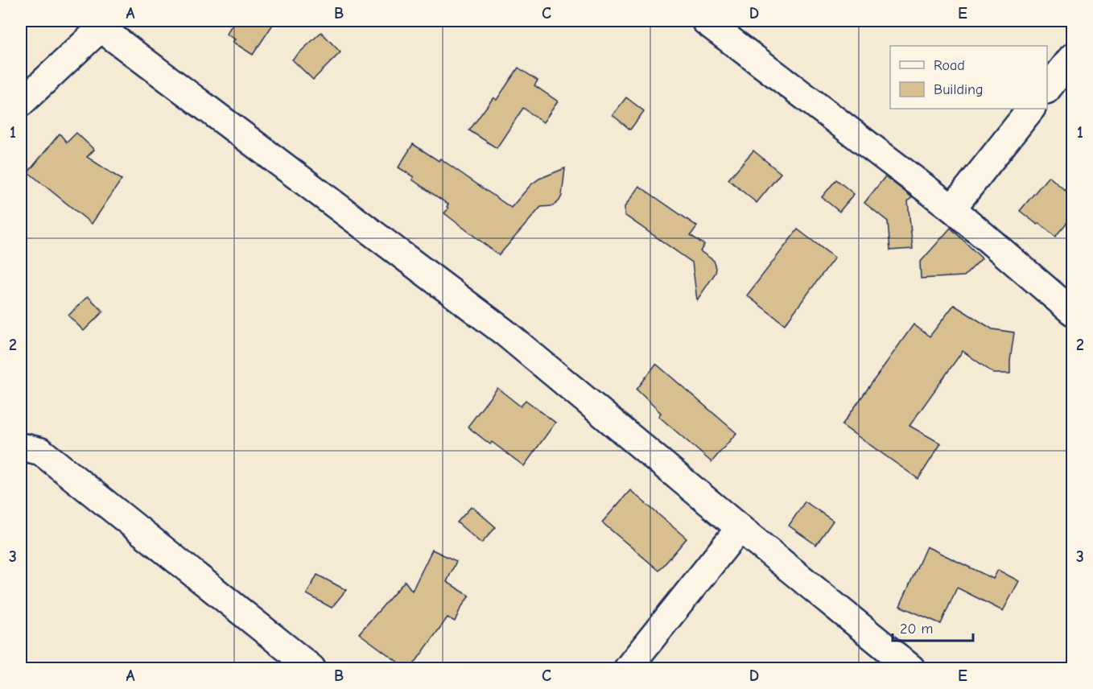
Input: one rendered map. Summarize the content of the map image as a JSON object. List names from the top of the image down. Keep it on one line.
{"legend":["Road","Building"],"scale_bar":"20 m","grid":{"columns":["A","B","C","D","E"],"rows":["1","2","3"]}}
